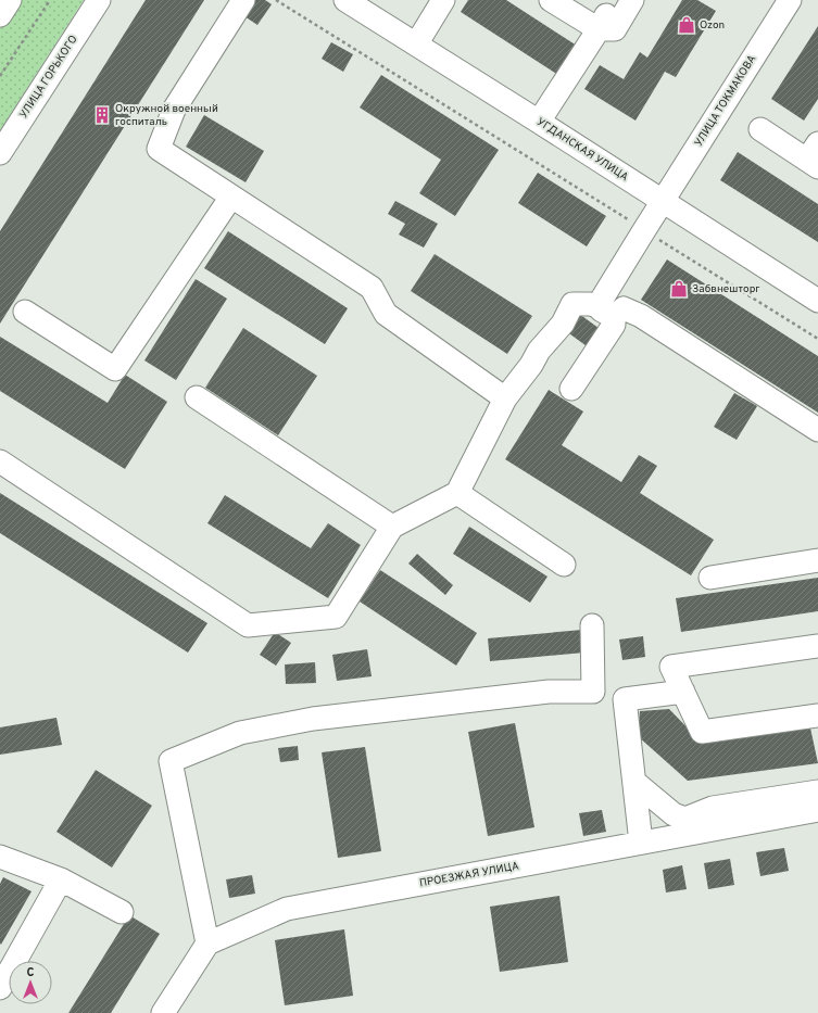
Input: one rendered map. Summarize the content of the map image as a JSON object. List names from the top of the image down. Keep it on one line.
{"streets":{"street":["УЛИЦА ГОРЬКОГО","УЛИЦА ТОКМАКОВА","УГДАНСКАЯ УЛИЦА","ПРОЕЗЖАЯ УЛИЦА"]},"crossings":[["УЛИЦА ТОКМАКОВА","УГДАНСКАЯ УЛИЦА"]],"places":{"shop":["Ozon","Забвнешторг"],"building":["Окружной военный госпиталь"]},"north":"top"}
